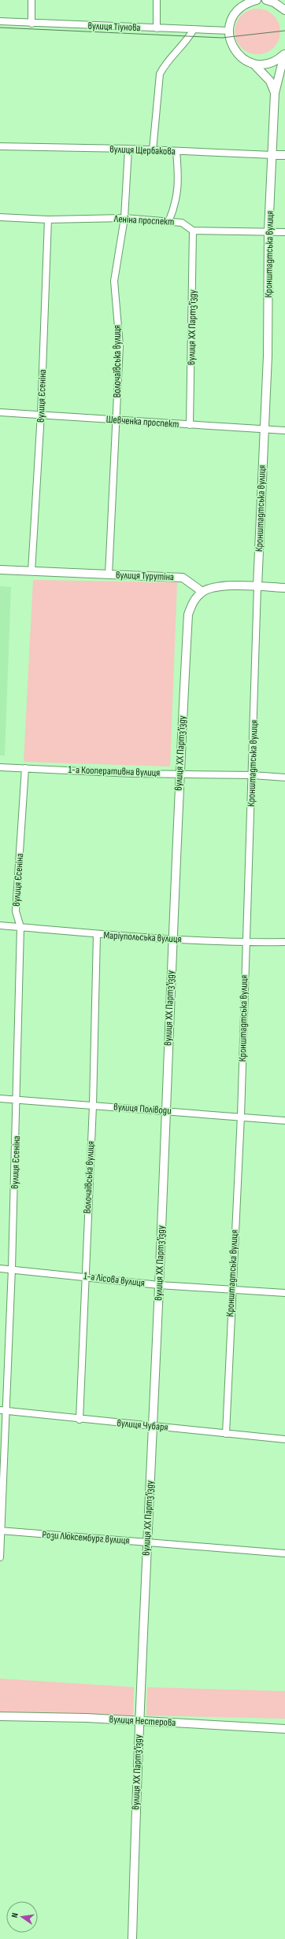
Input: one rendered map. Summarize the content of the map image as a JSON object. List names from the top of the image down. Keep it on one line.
{"streets":{"street":["вулиця Тіунова","вулиця Щербакова","Леніна проспект","Кронштадтська вулиця","вулиця XX Партз'їзду","Волочаївська вулиця","вулиця Єсеніна","Шевченка проспект","вулиця Турутіна","1-а Кооперативна вулиця","Маріупольська вулиця","вулиця Поліводи","1-а Лісова вулиця","вулиця Чубаря","Рози Люксембург вулиця","вулиця Нестерова"]},"crossings":[["вулиця Щербакова","Кронштадтська вулиця"],["вулиця Щербакова","Волочаївська вулиця"],["Леніна проспект","вулиця XX Партз'їзду"],["Леніна проспект","Волочаївська вулиця"],["Леніна проспект","вулиця Єсеніна"],["Кронштадтська вулиця","Шевченка проспект"],["Кронштадтська вулиця","1-а Кооперативна вулиця"],["Кронштадтська вулиця","Маріупольська вулиця"],["Кронштадтська вулиця","вулиця Поліводи"],["Кронштадтська вулиця","1-а Лісова вулиця"],["Кронштадтська вулиця","вулиця Чубаря"],["вулиця XX Партз'їзду","Шевченка проспект"],["вулиця XX Партз'їзду","вулиця Турутіна"],["вулиця XX Партз'їзду","1-а Кооперативна вулиця"],["вулиця XX Партз'їзду","Маріупольська вулиця"],["вулиця XX Партз'їзду","вулиця Поліводи"],["вулиця XX Партз'їзду","1-а Лісова вулиця"],["вулиця XX Партз'їзду","вулиця Чубаря"],["вулиця XX Партз'їзду","Рози Люксембург вулиця"],["вулиця XX Партз'їзду","вулиця Нестерова"],["Волочаївська вулиця","Шевченка проспект"],["Волочаївська вулиця","вулиця Турутіна"],["Волочаївська вулиця","Маріупольська вулиця"],["Волочаївська вулиця","вулиця Поліводи"],["Волочаївська вулиця","1-а Лісова вулиця"],["Волочаївська вулиця","вулиця Чубаря"],["вулиця Єсеніна","Шевченка проспект"],["вулиця Єсеніна","вулиця Турутіна"],["вулиця Єсеніна","1-а Кооперативна вулиця"],["вулиця Єсеніна","Маріупольська вулиця"],["вулиця Єсеніна","вулиця Поліводи"],["вулиця Єсеніна","1-а Лісова вулиця"],["вулиця Єсеніна","вулиця Чубаря"],["вулиця Єсеніна","Рози Люксембург вулиця"]],"north":"left"}
